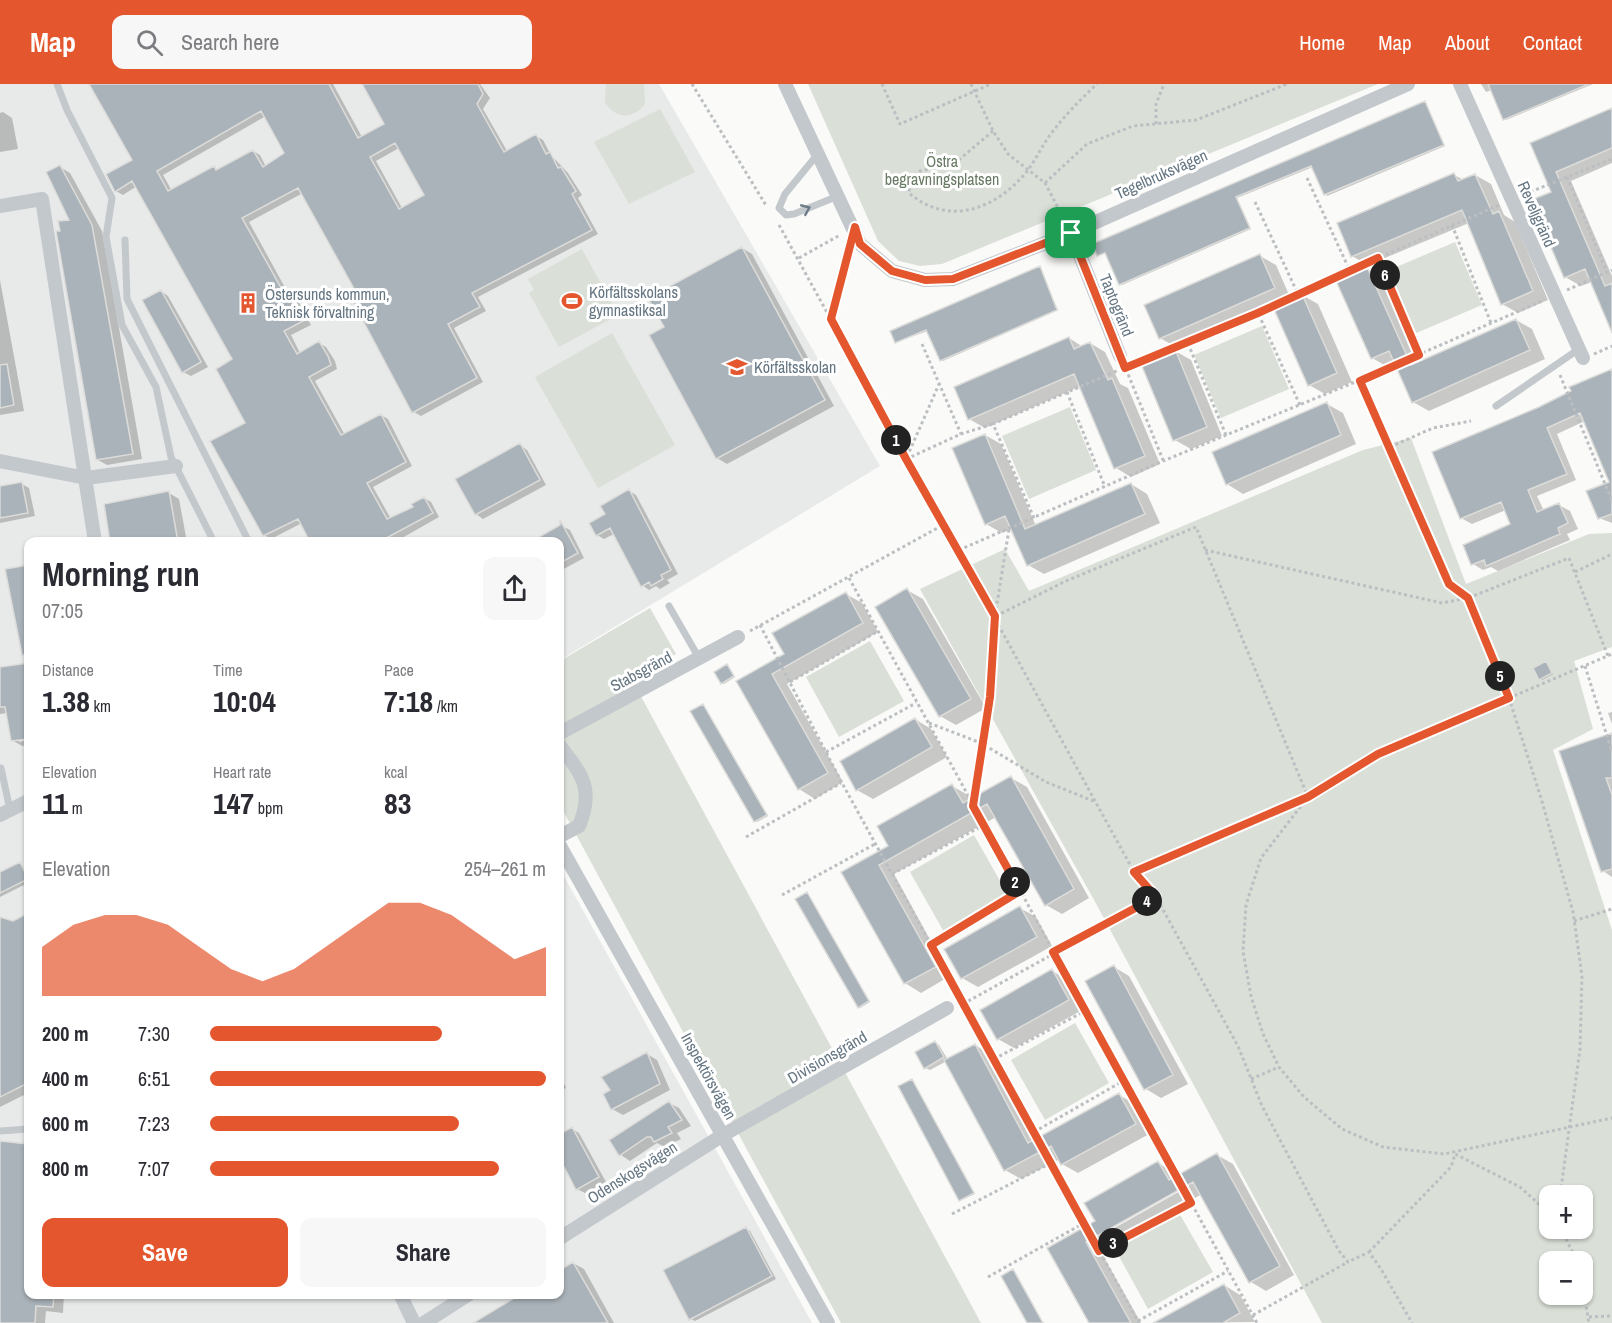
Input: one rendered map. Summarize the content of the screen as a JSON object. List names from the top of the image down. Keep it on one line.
{"streets":{"street":["Tegelbruksvägen","Reveljgränd","Taptogränd","Stabsgränd","Divisionsgränd","Inspektörsvägen","Odenskogsvägen"]},"crossings":[["Tegelbruksvägen","Taptogränd"],["Divisionsgränd","Inspektörsvägen"],["Divisionsgränd","Odenskogsvägen"],["Inspektörsvägen","Odenskogsvägen"]],"parks":["Östra begravningsplatsen"],"places":{"sports":["Körfältsskolans gymnastiksal"],"building":["Östersunds kommun, Teknisk förvaltning"],"school or university":["Körfältsskolan"]},"page":{"header":"Map","search":"Search here","nav":["Home","Map","About","Contact"],"pins":["6","1","5","2","4","3"],"heading":["Morning run","07:05"],"stats":[["Distance","1.38 km"],["Time","10:04"],["Pace","7:18 /km"],["Elevation","11 m"],["Heart rate","147 bpm"],["kcal","83"]],"chart":["Elevation","254–261 m"],"list":[{"name":"200 m","note":"7:30"},{"name":"400 m","note":"6:51"},{"name":"600 m","note":"7:23"},{"name":"800 m","note":"7:07"}],"map_buttons":["+","−"],"buttons":["Save","Share"]}}
